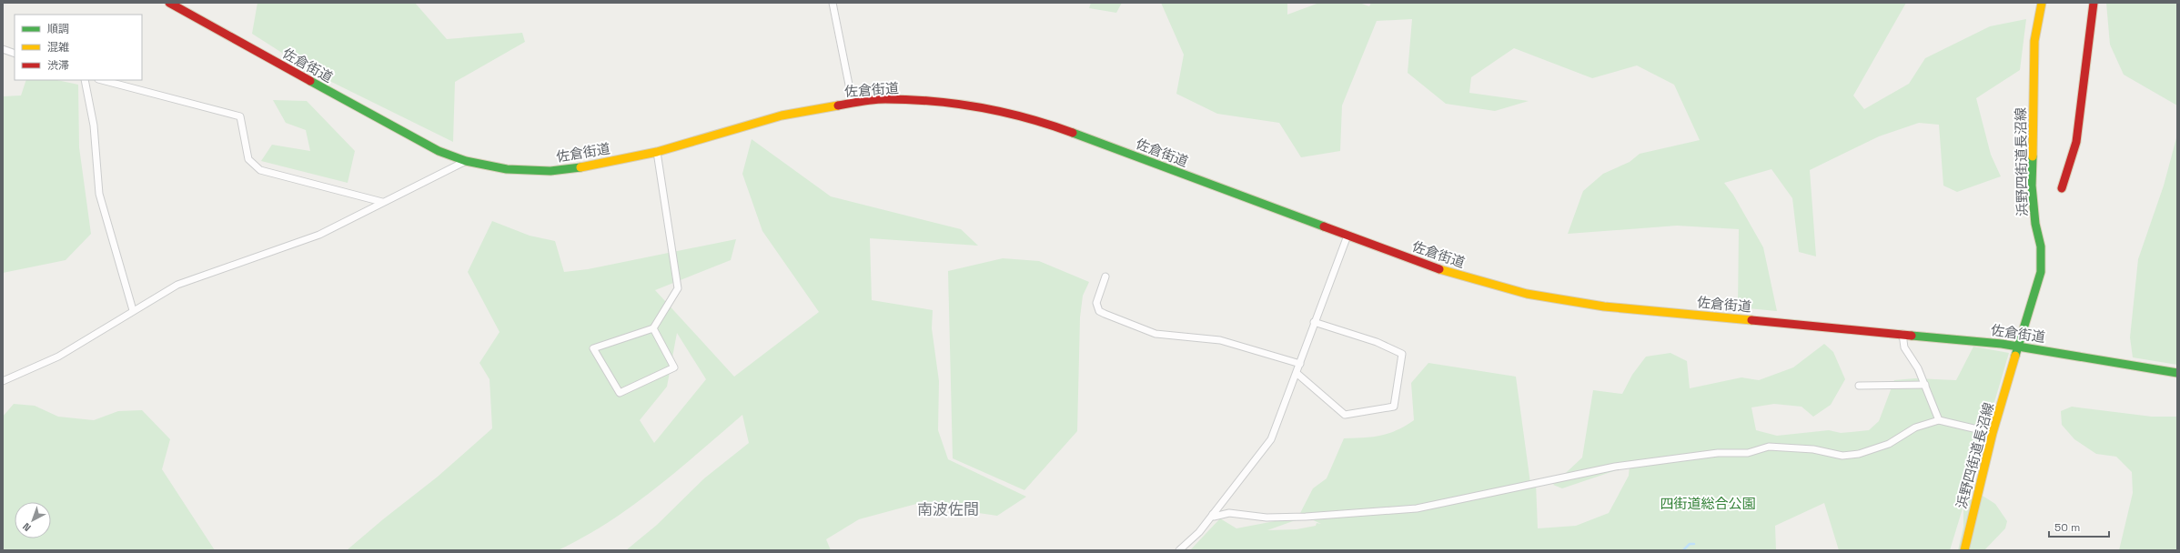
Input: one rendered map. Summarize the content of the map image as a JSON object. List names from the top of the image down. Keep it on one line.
{"streets":{"main road":["佐倉街道","浜野四街道長沼線"]},"crossings":[["佐倉街道","浜野四街道長沼線"]],"districts":["南波佐間"],"parks":["四街道総合公園"],"legend":["順調","混雑","渋滞"],"scale_bar":"50 m","north":"bottom left"}
